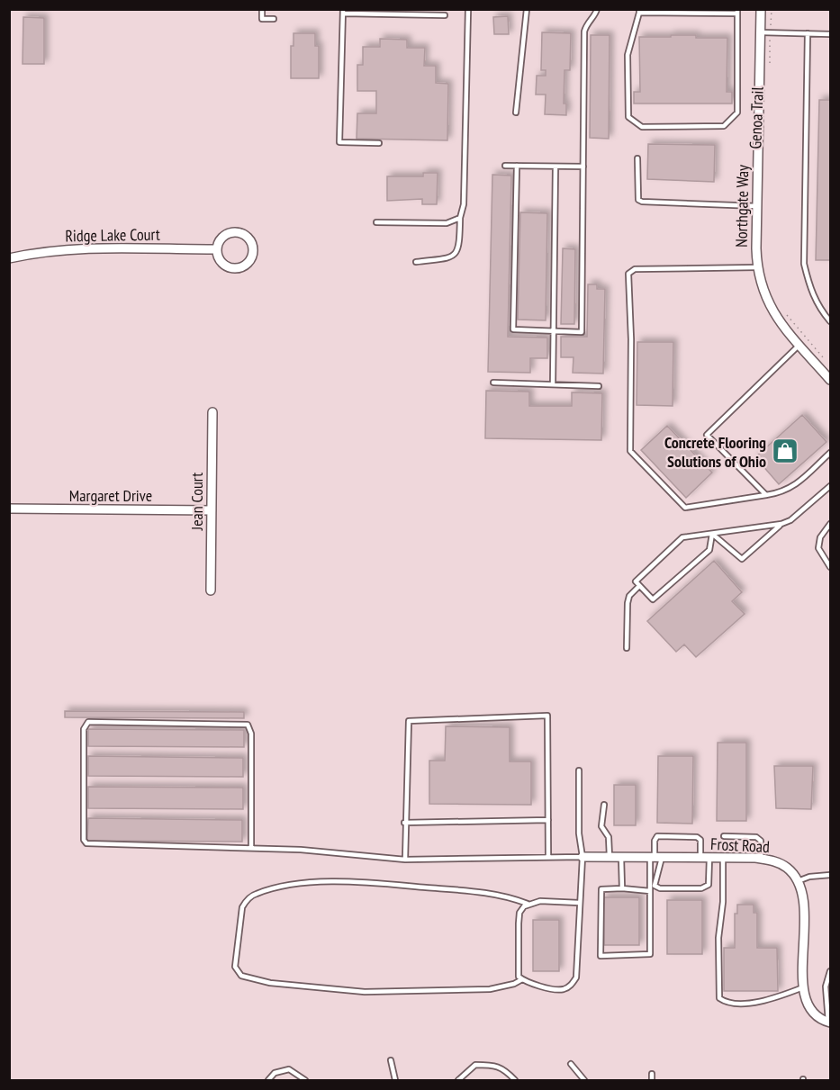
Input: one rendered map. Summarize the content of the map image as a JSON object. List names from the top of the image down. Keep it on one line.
{"streets":{"street":["Northgate Way","Ridge Lake Court","Margaret Drive","Jean Court","Frost Road"],"path":["Genoa Trail"]},"crossings":[["Margaret Drive","Jean Court"]],"places":{"shop":["Concrete Flooring Solutions of Ohio"]}}
